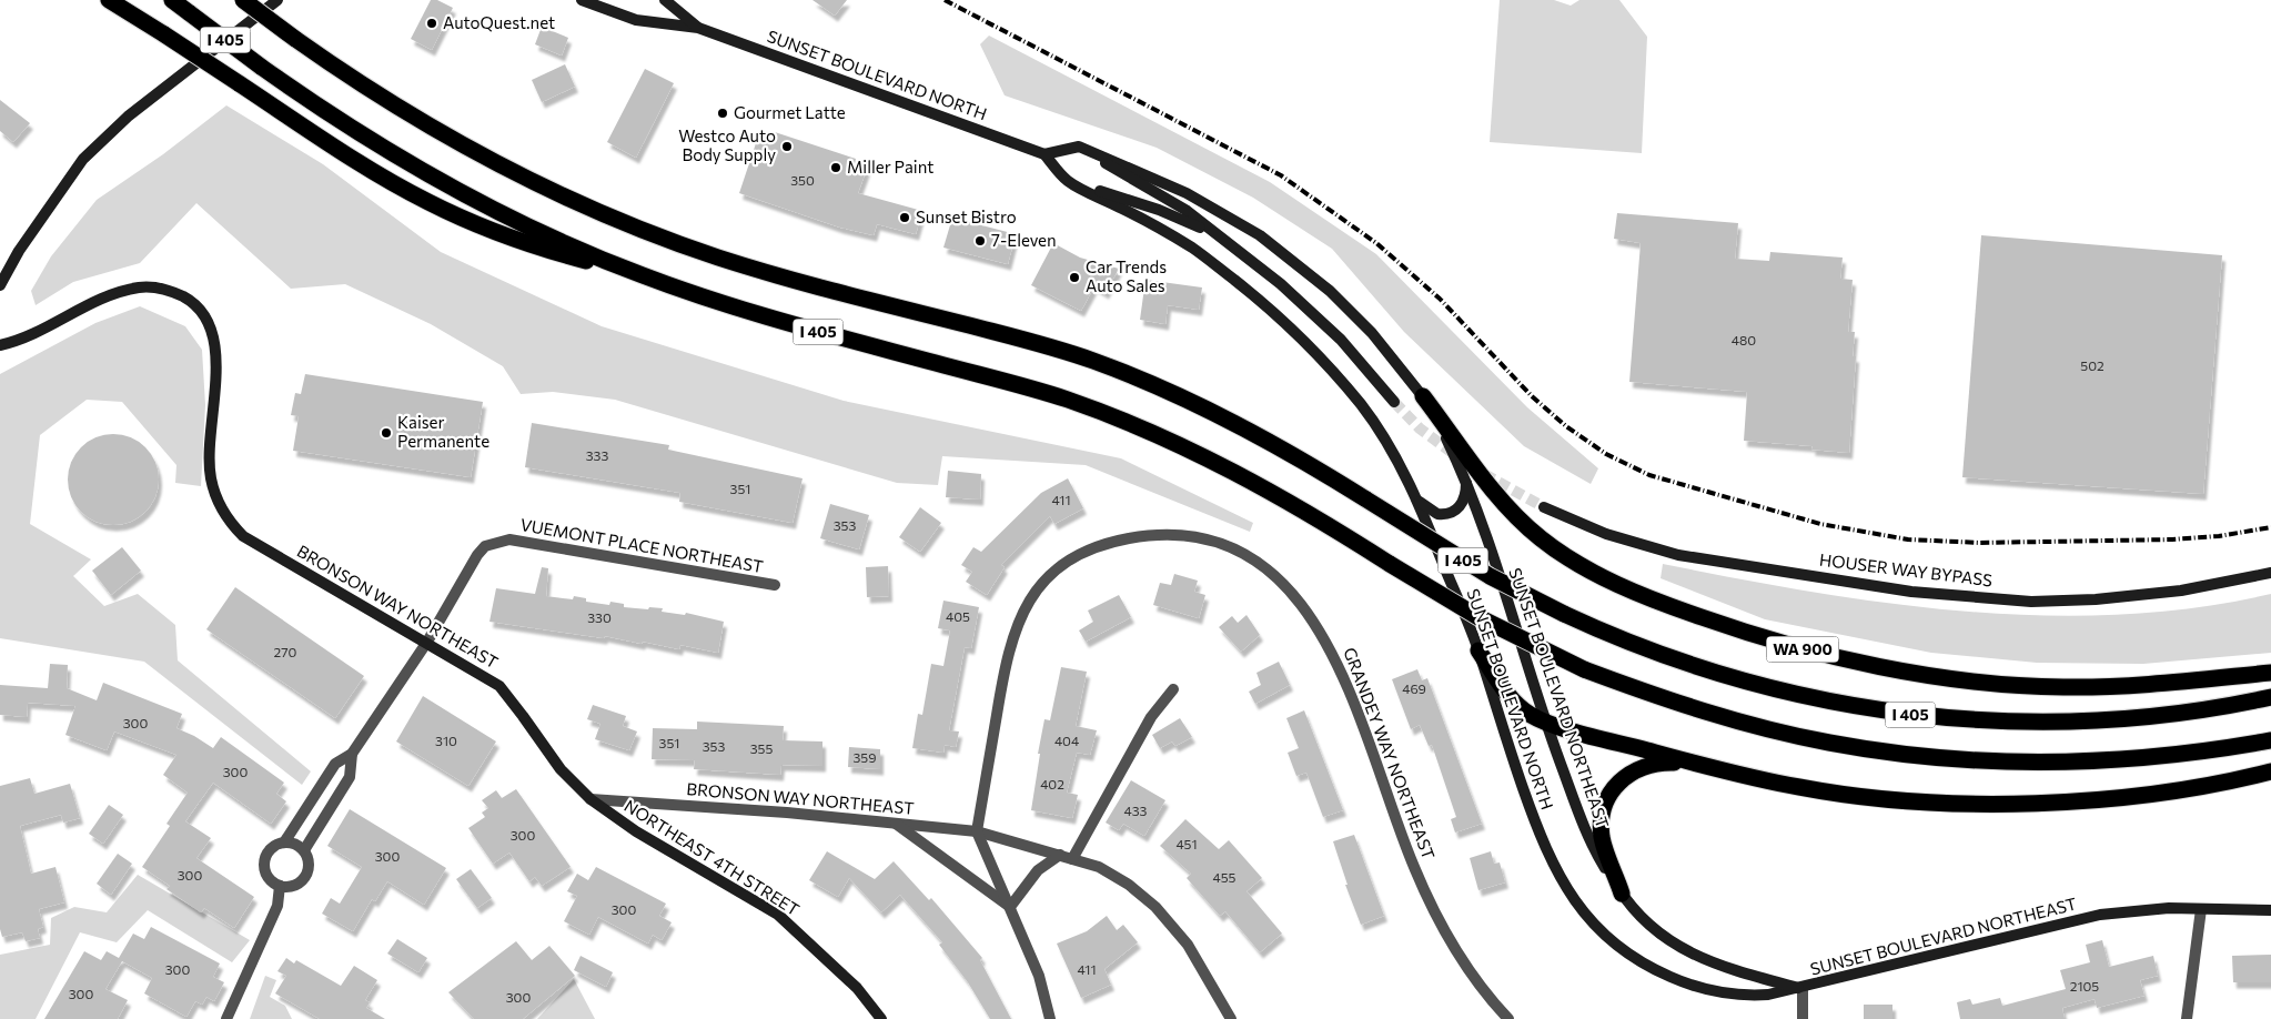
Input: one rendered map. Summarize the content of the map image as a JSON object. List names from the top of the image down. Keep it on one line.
{"streets":{"highway":["I 405","WA 900"],"main road":["SUNSET BOULEVARD NORTH","HOUSER WAY BYPASS","BRONSON WAY NORTHEAST","SUNSET BOULEVARD NORTHEAST","NORTHEAST 4TH STREET"],"street":["VUEMONT PLACE NORTHEAST","GRANDEY WAY NORTHEAST"]},"crossings":[["SUNSET BOULEVARD NORTH","SUNSET BOULEVARD NORTHEAST"],["VUEMONT PLACE NORTHEAST","BRONSON WAY NORTHEAST"],["BRONSON WAY NORTHEAST","GRANDEY WAY NORTHEAST"],["BRONSON WAY NORTHEAST","NORTHEAST 4TH STREET"]],"places":["AutoQuest.net","Gourmet Latte","Westco Auto Body Supply","Miller Paint","Sunset Bistro","7-Eleven","Car Trends Auto Sales","Kaiser Permanente"],"house_numbers":["350","480","502","333","351","411","353","405","330","270","469","300","310","404","351","353","355","359","300","402","433","300","451","300","300","455","300","300","411","2105","300","300"]}
